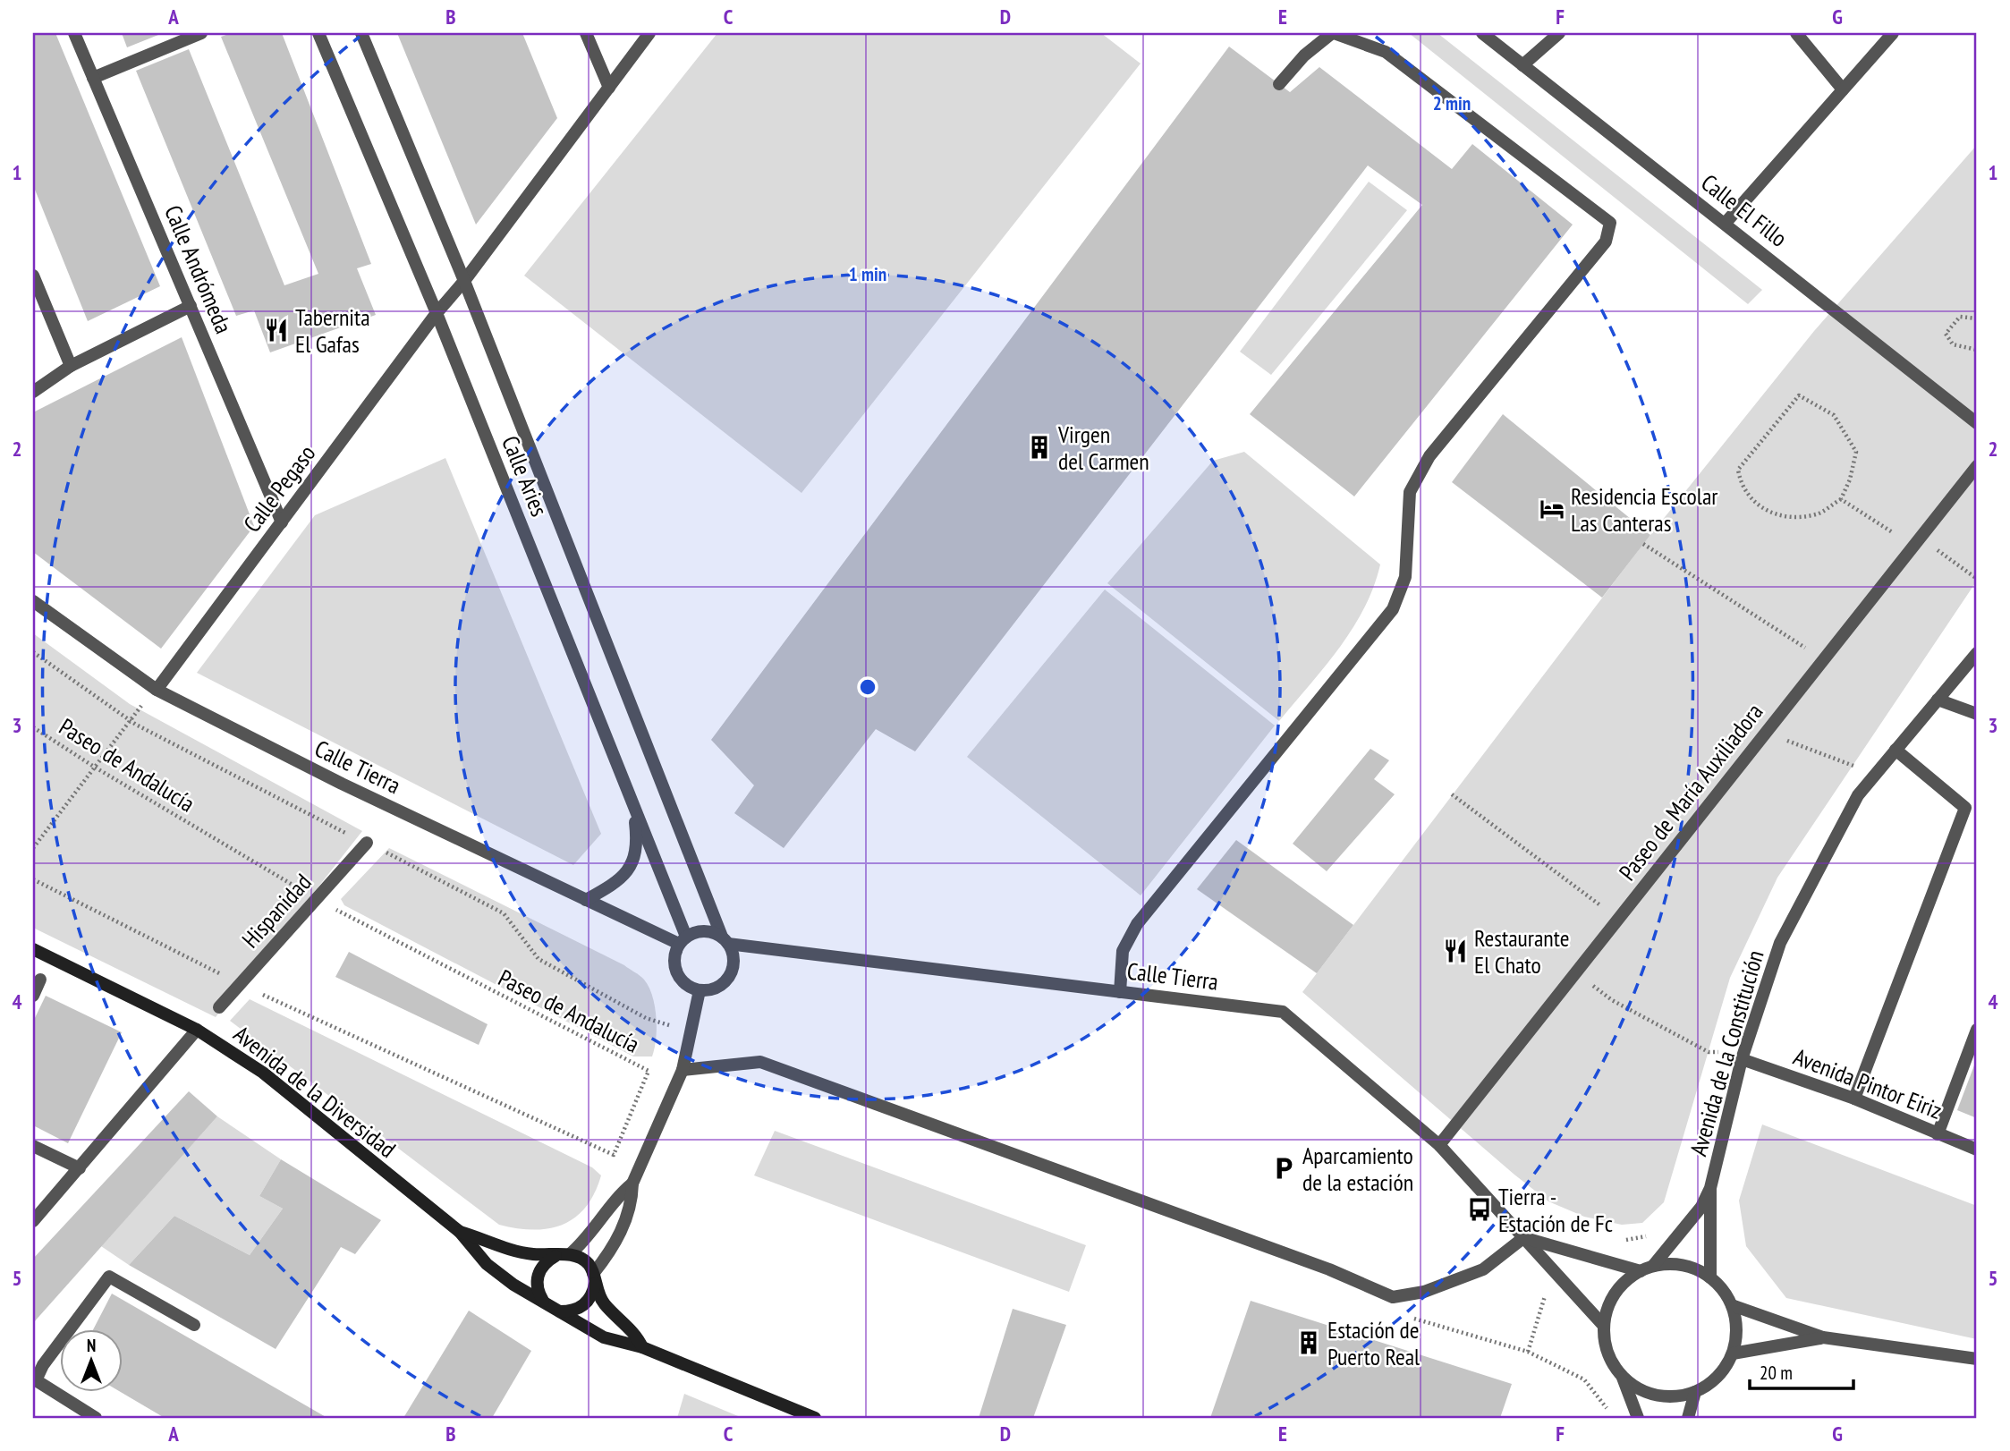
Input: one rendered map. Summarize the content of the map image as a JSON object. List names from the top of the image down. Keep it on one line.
{"streets":{"main road":["Avenida de la Diversidad"],"street":["Calle El Fillo","Calle Andrómeda","Calle Aries","Calle Pegaso","Calle Tierra","Paseo de María Auxiliadora","Hispanidad","Avenida de la Constitución","Avenida Pintor Eiriz"],"path":["Paseo de Andalucía"]},"crossings":[["Calle Andrómeda","Calle Pegaso"],["Calle Aries","Calle Pegaso"],["Calle Aries","Calle Tierra"],["Calle Pegaso","Calle Tierra"],["Paseo de Andalucía","Hispanidad"],["Calle Tierra","Paseo de María Auxiliadora"],["Calle Tierra","Avenida de la Constitución"],["Avenida de la Constitución","Avenida Pintor Eiriz"]],"places":{"restaurant":["Tabernita El Gafas","Restaurante El Chato"],"building":["Virgen del Carmen","Estación de Puerto Real"],"hotel":["Residencia Escolar Las Canteras"],"parking":["Aparcamiento de la estación"],"bus stop":["Tierra - Estación de Fc"]},"scale_bar":"20 m","north":"top","grid":{"columns":["A","B","C","D","E","F","G"],"rows":["1","2","3","4","5"]},"rings":["2 min","1 min"]}
